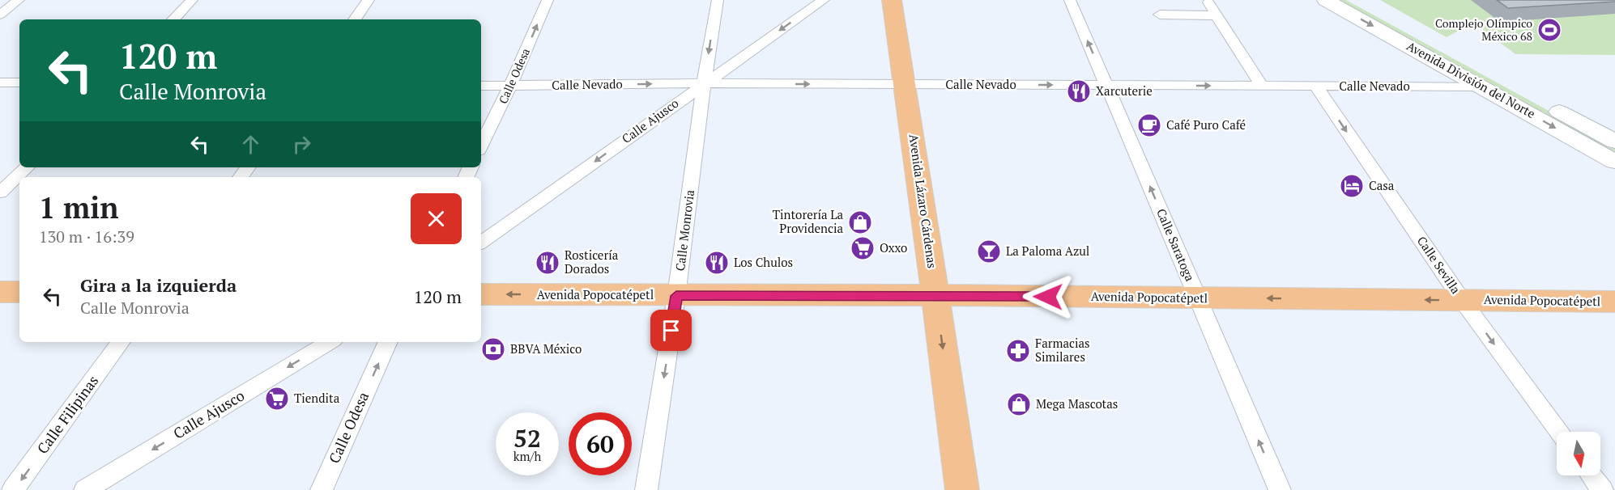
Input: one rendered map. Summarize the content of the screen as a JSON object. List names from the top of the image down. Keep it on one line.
{"streets":{"main road":["Avenida División del Norte","Avenida Lázaro Cárdenas","Avenida Popocatépetl"],"street":["Calle Odesa","Calle Nevado","Calle Ajusco","Calle Monrovia","Calle Saratoga","Calle Sevilla","Calle Filipinas"]},"crossings":[["Calle Odesa","Calle Nevado"],["Avenida División del Norte","Calle Nevado"],["Calle Nevado","Calle Ajusco"],["Calle Nevado","Avenida Lázaro Cárdenas"],["Calle Nevado","Calle Monrovia"],["Calle Nevado","Calle Saratoga"],["Calle Nevado","Calle Sevilla"],["Calle Ajusco","Calle Monrovia"],["Avenida Lázaro Cárdenas","Avenida Popocatépetl"],["Calle Monrovia","Avenida Popocatépetl"],["Calle Saratoga","Avenida Popocatépetl"],["Calle Sevilla","Avenida Popocatépetl"]],"one_way":["Calle Odesa","Calle Nevado","Calle Ajusco","Avenida Lázaro Cárdenas","Calle Monrovia","Calle Saratoga","Calle Sevilla","Avenida Popocatépetl","Calle Filipinas"],"places":{"sports":["Complejo Olímpico México 68"],"restaurant":["Xarcuterie","Rosticería Dorados","Los Chulos"],"cafe":["Café Puro Café"],"hotel":["Casa"],"shop":["Tintorería La Providencia","Mega Mascotas"],"supermarket":["Oxxo","Tiendita"],"bar":["La Paloma Azul"],"bank":["BBVA México"],"pharmacy":["Farmacias Similares"]},"north":"bottom","page":{"turn":["120 m","Calle Monrovia"],"heading":["1 min","130 m · 16:39"],"list":[{"name":"Gira a la izquierda","note":"Calle Monrovia","value":"120 m"}],"speed":"52 km/h","limit":"60"}}
